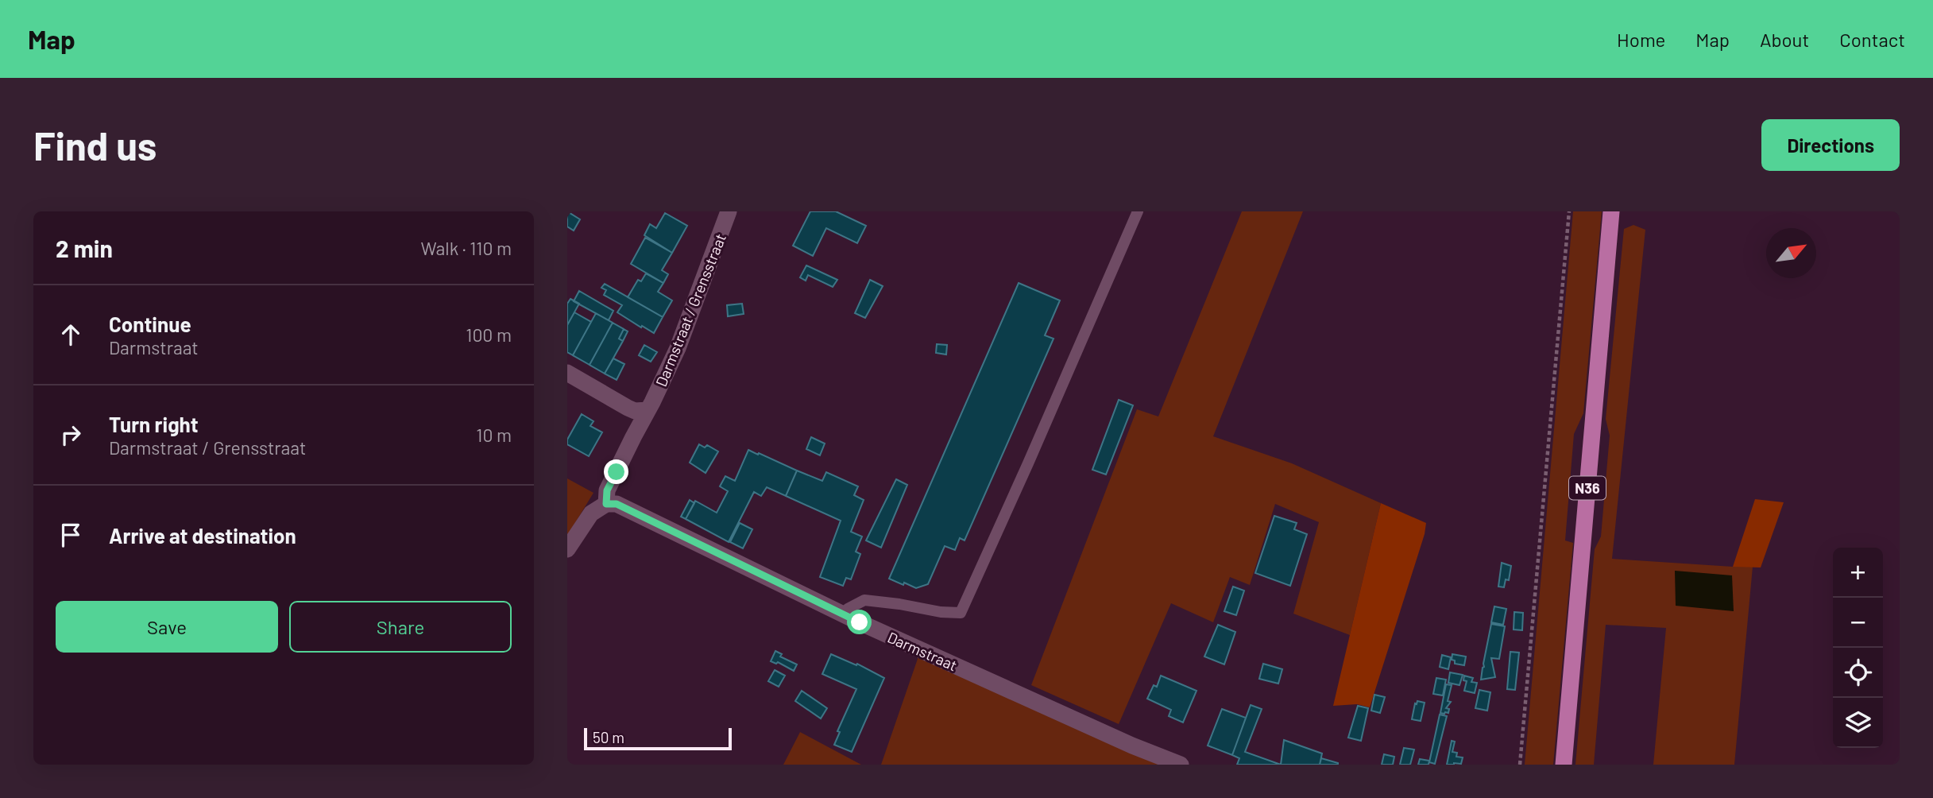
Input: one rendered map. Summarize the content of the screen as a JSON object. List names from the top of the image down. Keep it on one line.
{"streets":{"main road":["N36"],"street":["Darmstraat / Grensstraat","Darmstraat"]},"crossings":[["Darmstraat / Grensstraat","Darmstraat"]],"scale_bar":"50 m","north":"top right","page":{"header":"Map","nav":["Home","Map","About","Contact"],"buttons":["Directions",["Save","Share"]],"title":"Find us","heading":["2 min","Walk · 110 m"],"list":[["Continue","Darmstraat","100 m"],["Turn right","Darmstraat / Grensstraat","10 m"],"Arrive at destination"],"map_buttons":["+","−"],"scale":"50 m"}}
